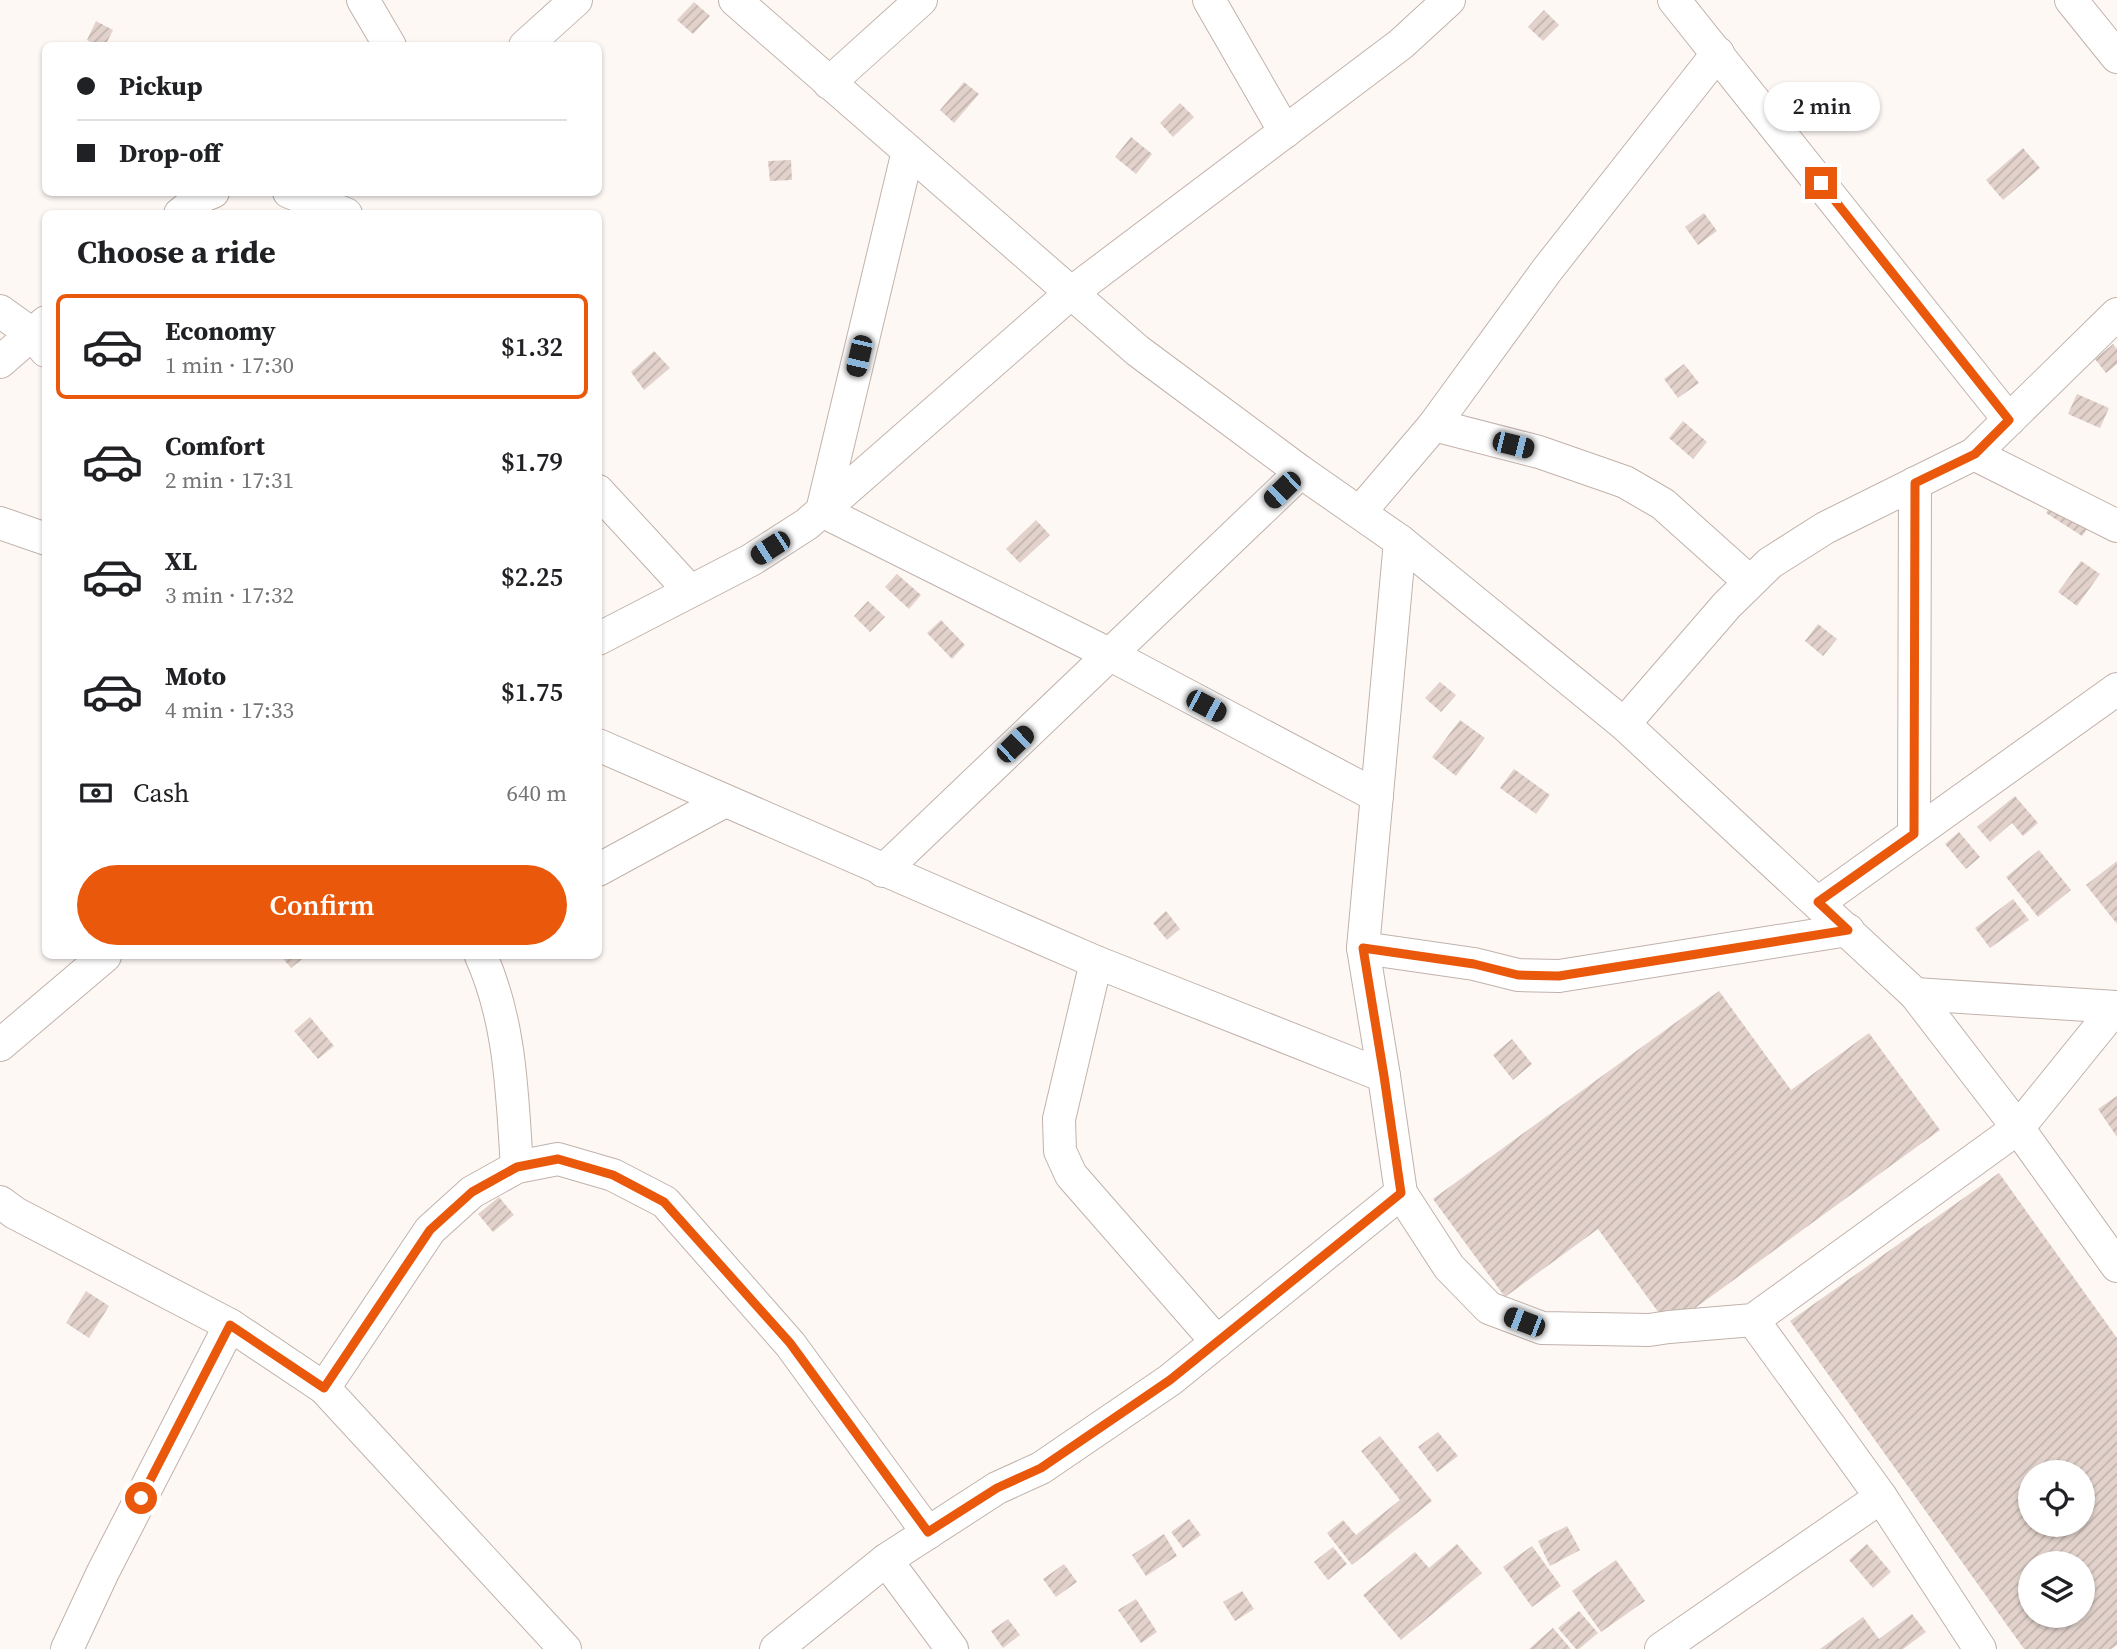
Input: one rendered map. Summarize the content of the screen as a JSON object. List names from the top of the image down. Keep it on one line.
{"page":{"banner":["Pickup","Drop-off"],"bubble":"2 min","heading":"Choose a ride","list":[{"name":"Economy","note":"1 min · 17:30","value":"$1.32"},{"name":"Comfort","note":"2 min · 17:31","value":"$1.79"},{"name":"XL","note":"3 min · 17:32","value":"$2.25"},{"name":"Moto","note":"4 min · 17:33","value":"$1.75"}],"pay":["Cash","640 m"],"buttons":"Confirm"}}
